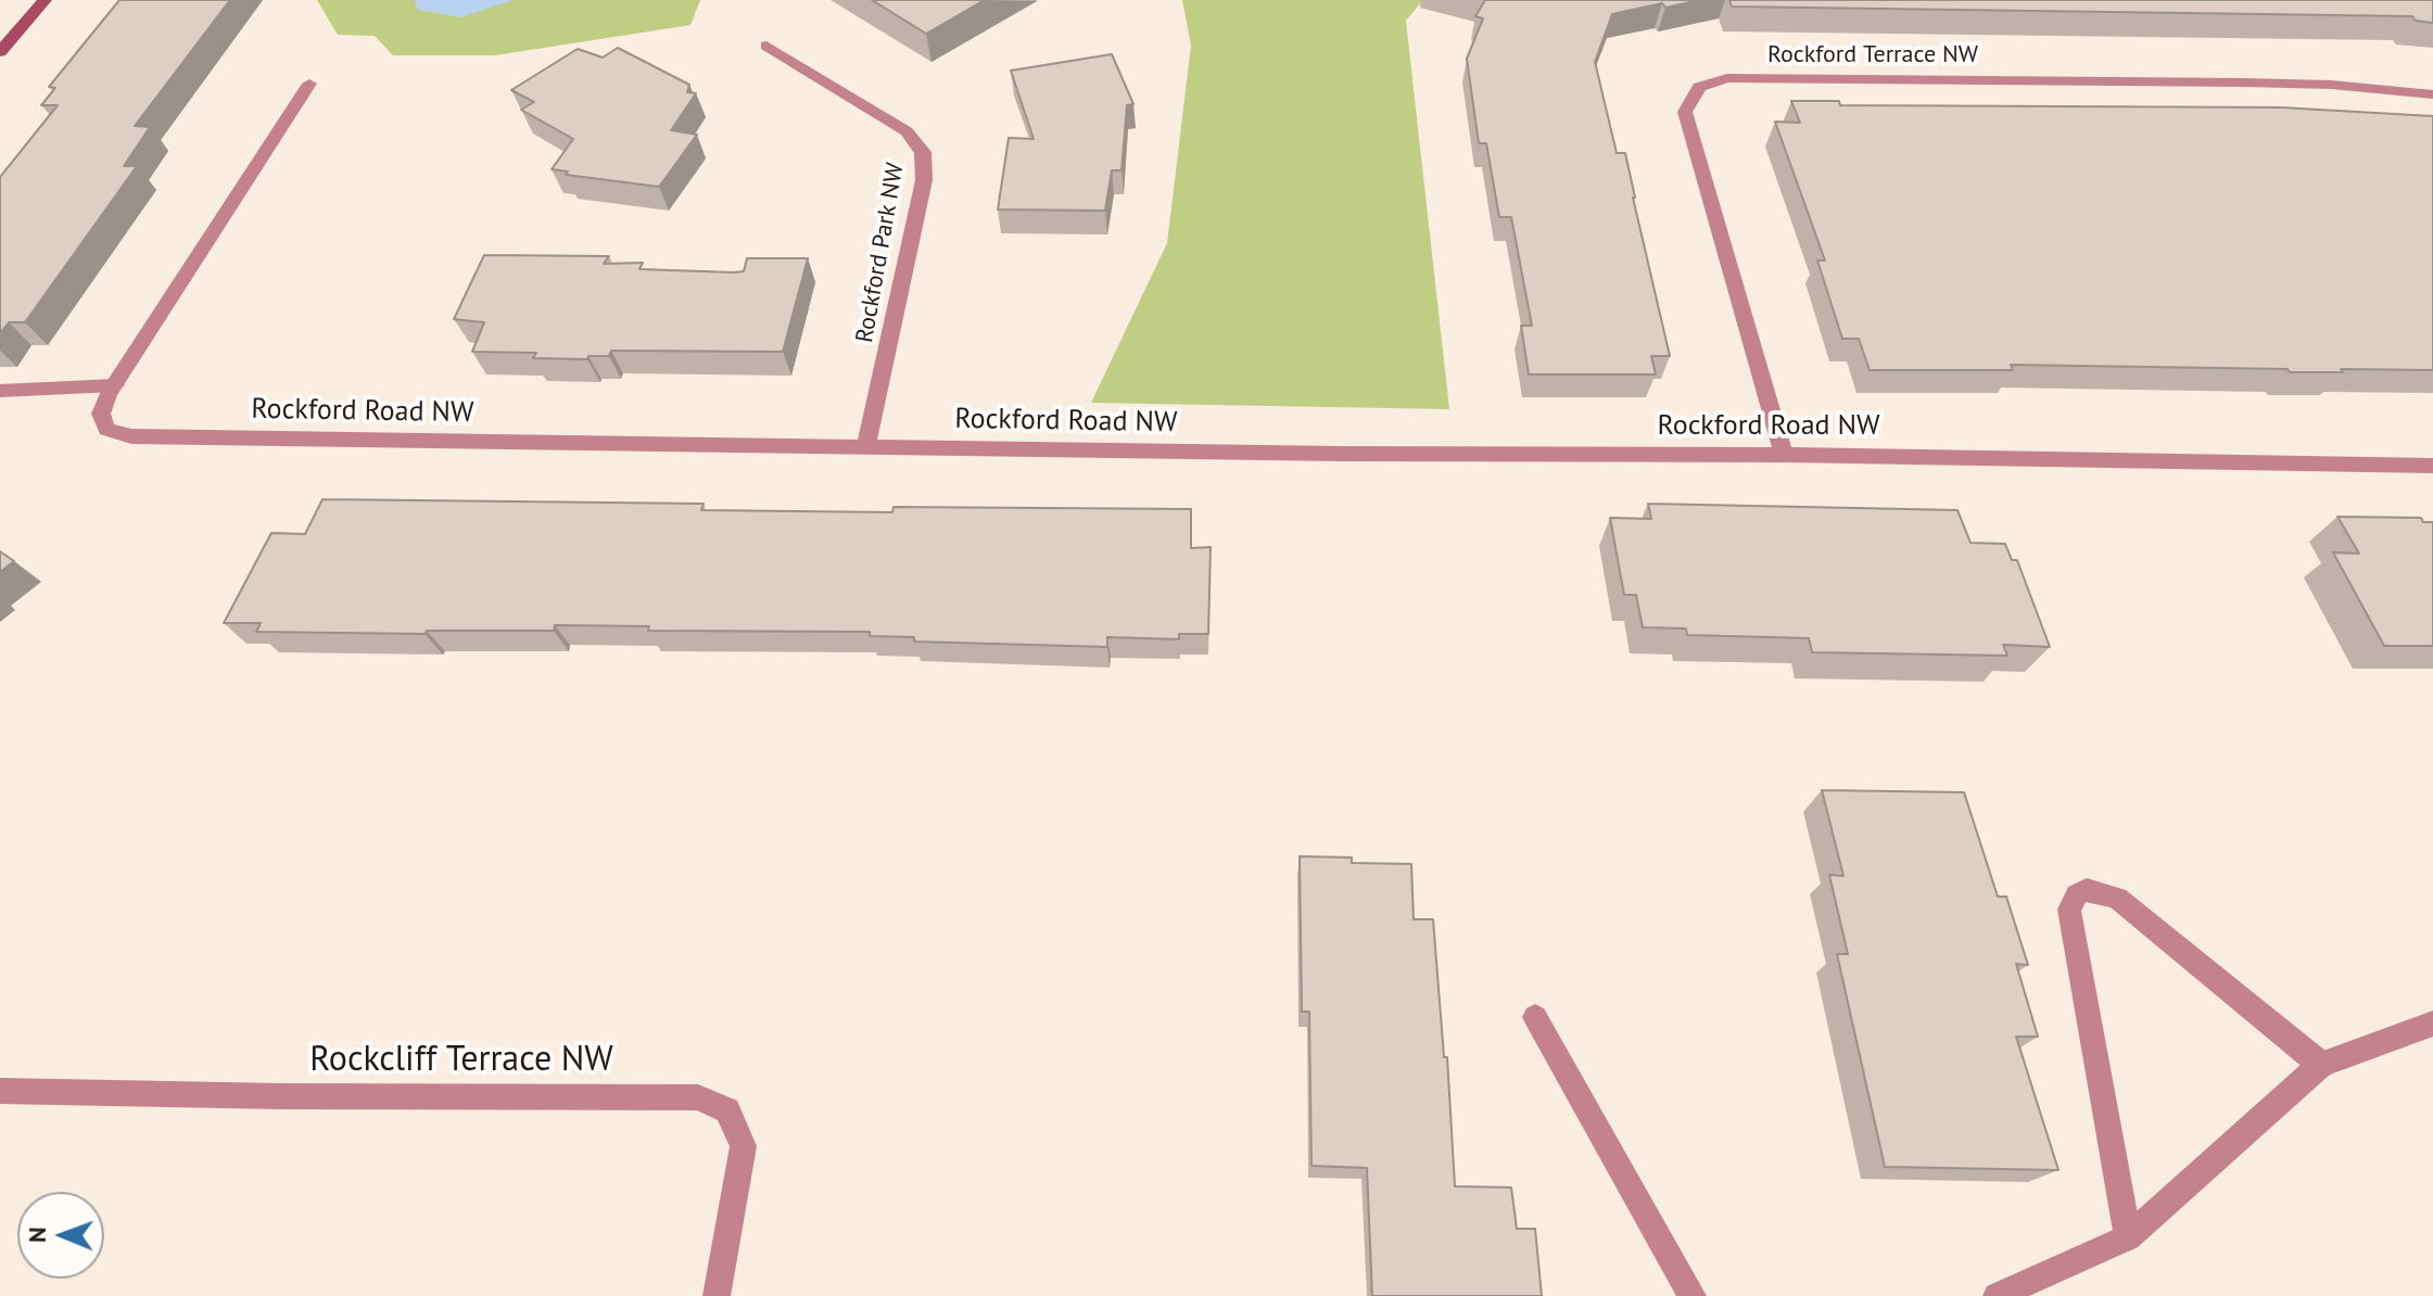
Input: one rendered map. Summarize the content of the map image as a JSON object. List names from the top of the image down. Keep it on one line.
{"streets":{"street":["Rockford Terrace NW","Rockford Park NW","Rockford Road NW","Rockcliff Terrace NW"]},"crossings":[["Rockford Terrace NW","Rockford Road NW"],["Rockford Park NW","Rockford Road NW"]],"north":"left"}
